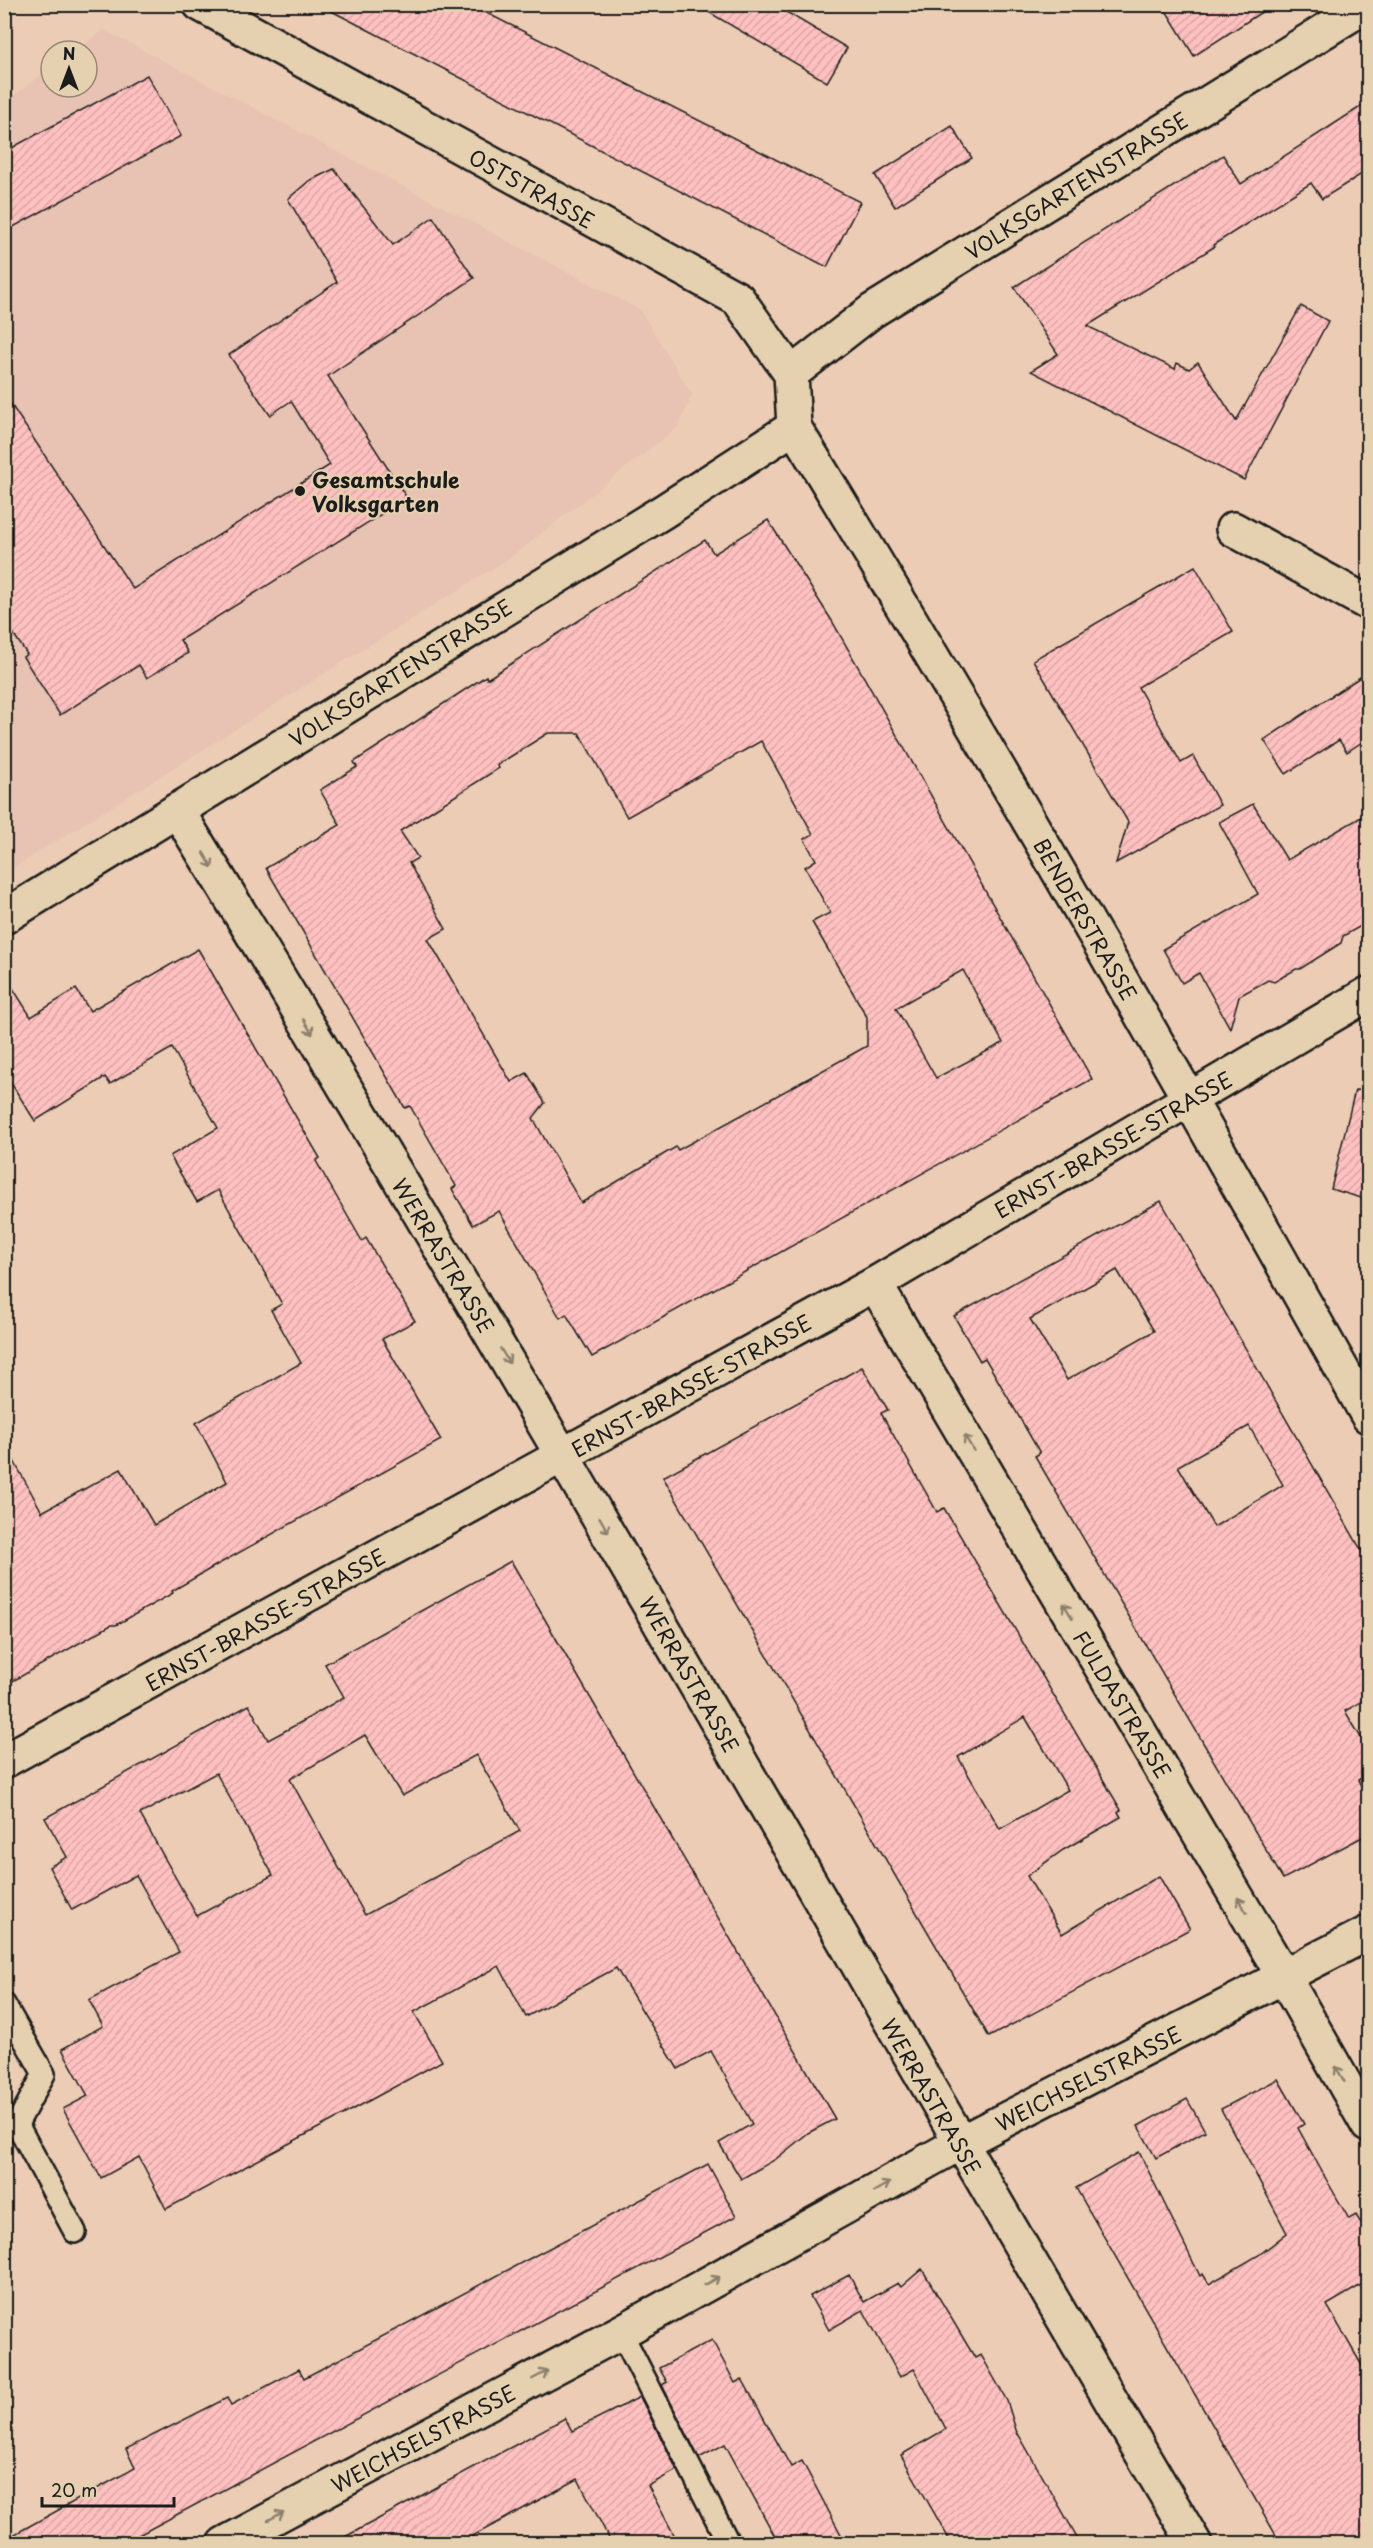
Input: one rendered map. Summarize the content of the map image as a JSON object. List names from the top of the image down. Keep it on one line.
{"streets":{"street":["VOLKSGARTENSTRASSE","OSTSTRASSE","BENDERSTRASSE","ERNST-BRASSE-STRASSE","WERRASTRASSE","FULDASTRASSE","WEICHSELSTRASSE"]},"crossings":[["VOLKSGARTENSTRASSE","OSTSTRASSE"],["VOLKSGARTENSTRASSE","BENDERSTRASSE"],["VOLKSGARTENSTRASSE","WERRASTRASSE"],["BENDERSTRASSE","ERNST-BRASSE-STRASSE"],["ERNST-BRASSE-STRASSE","WERRASTRASSE"],["ERNST-BRASSE-STRASSE","FULDASTRASSE"],["WERRASTRASSE","WEICHSELSTRASSE"],["FULDASTRASSE","WEICHSELSTRASSE"]],"one_way":["WERRASTRASSE","FULDASTRASSE","WEICHSELSTRASSE"],"places":["Gesamtschule Volksgarten"],"scale_bar":"20 m","north":"top"}
